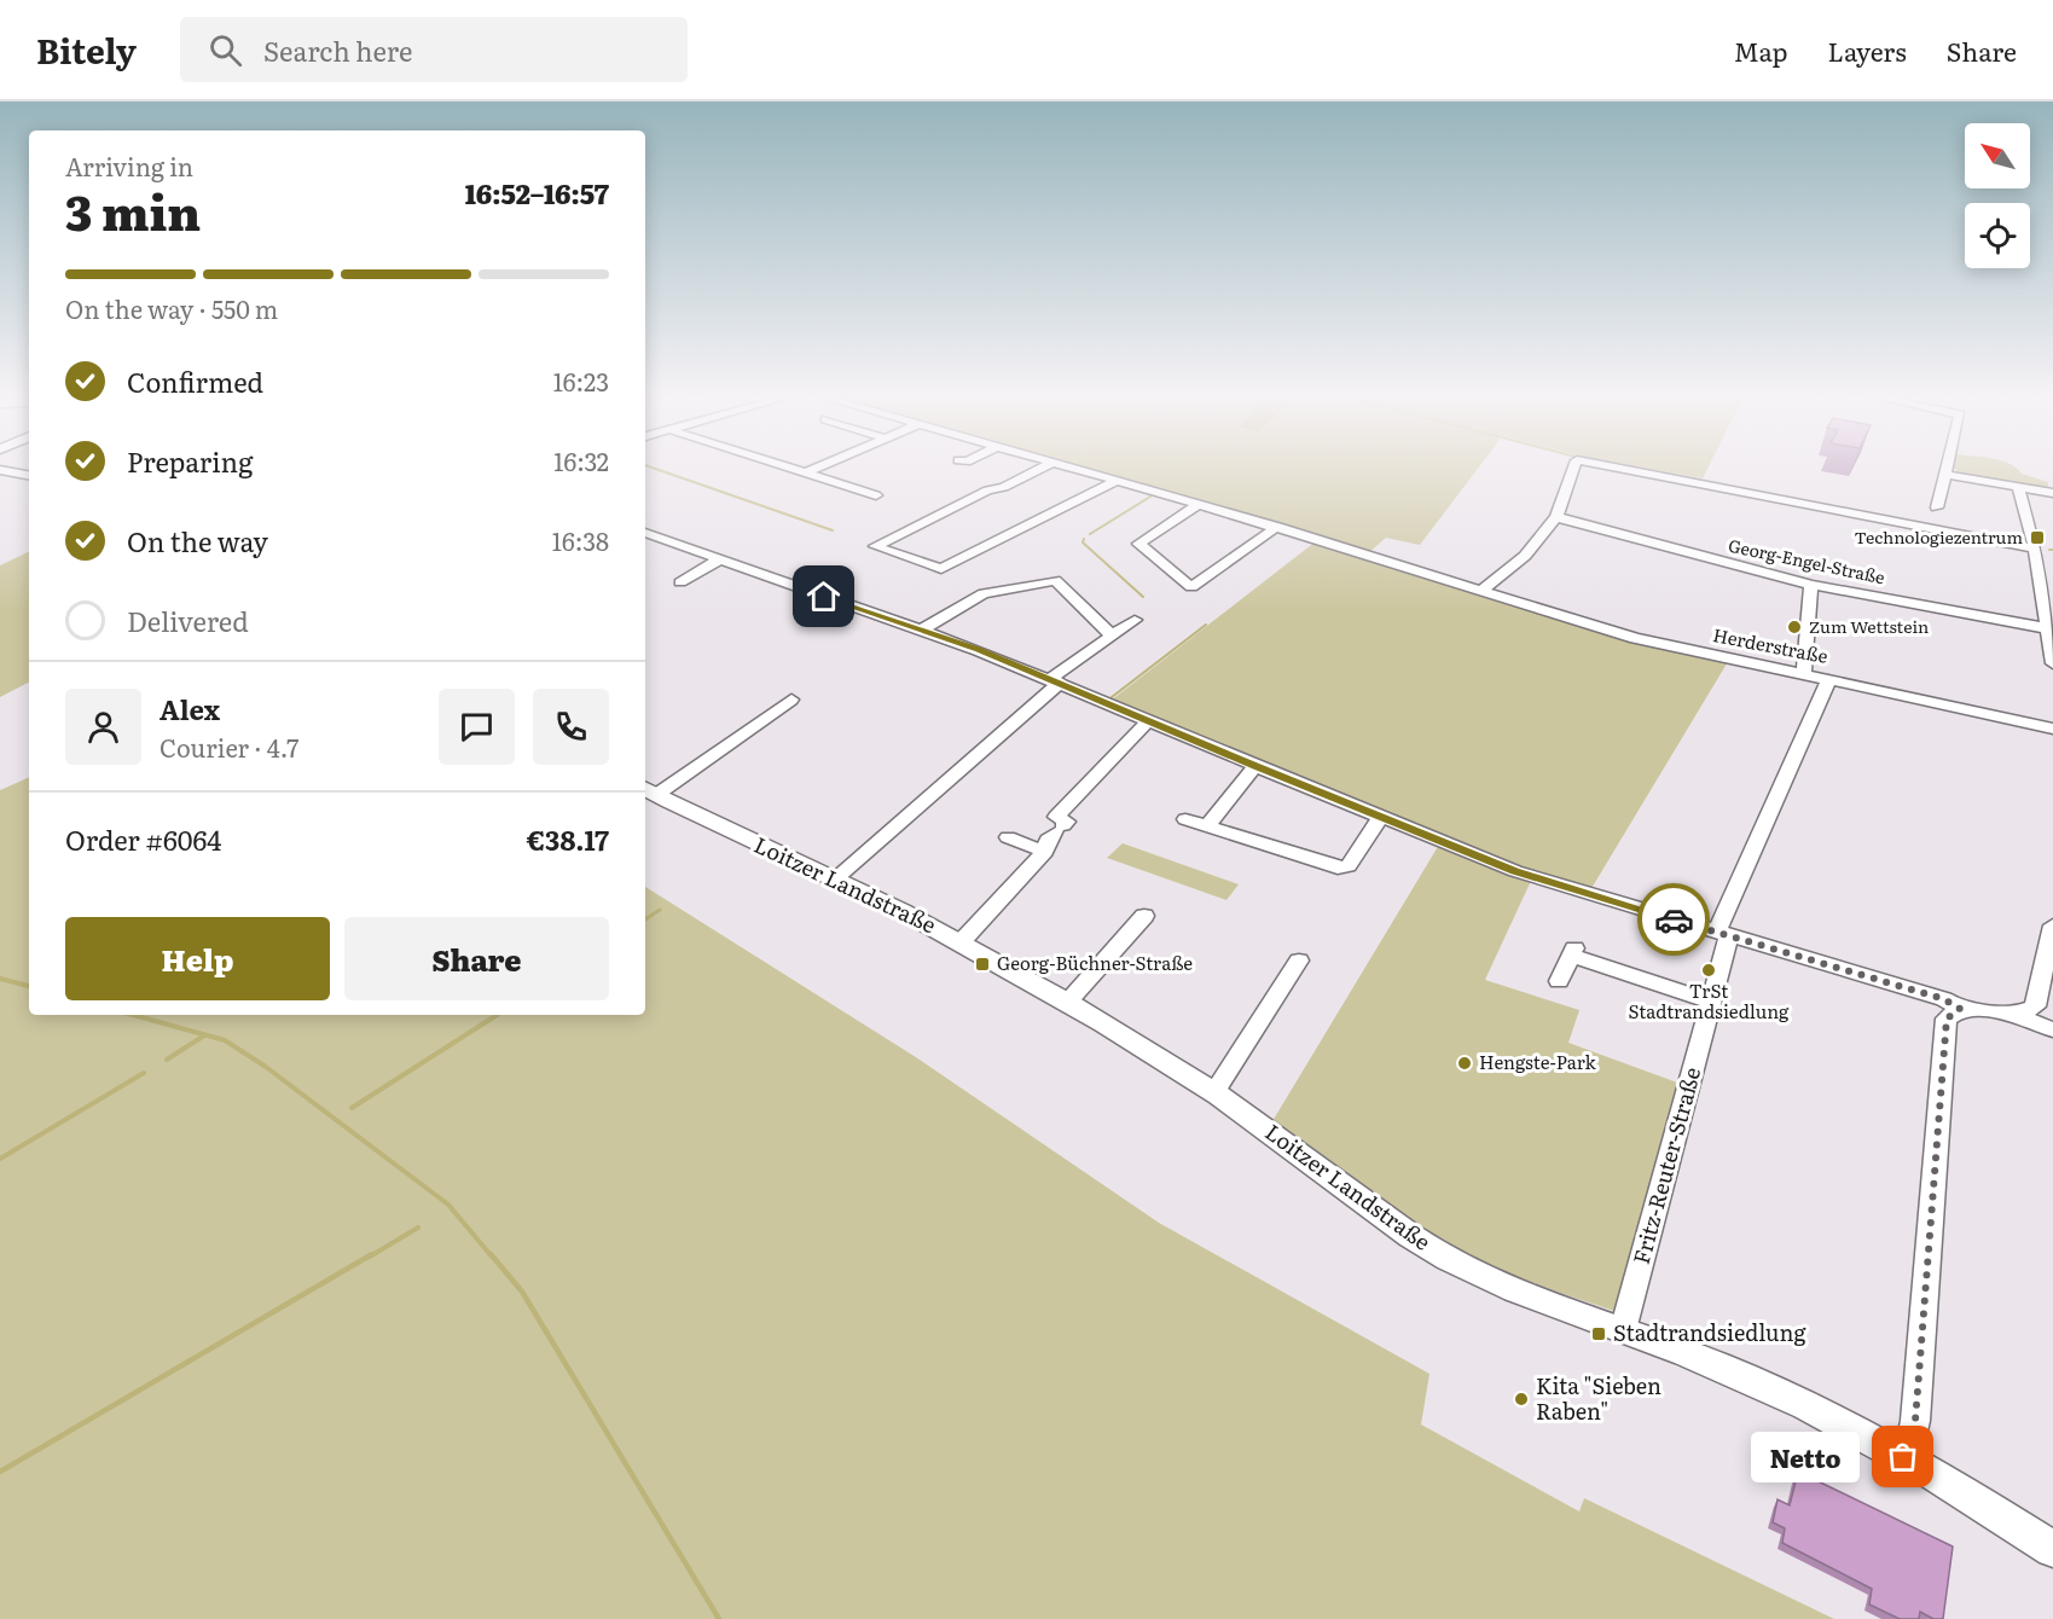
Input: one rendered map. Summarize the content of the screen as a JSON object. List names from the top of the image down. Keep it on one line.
{"streets":{"main road":["Loitzer Landstraße"],"street":["Georg-Engel-Straße","Herderstraße","Fritz-Reuter-Straße"]},"crossings":[["Herderstraße","Fritz-Reuter-Straße"],["Loitzer Landstraße","Fritz-Reuter-Straße"]],"places":{"transit":["Technologiezentrum","Georg-Büchner-Straße","Stadtrandsiedlung"],"other":["Zum Wettstein","TrSt Stadtrandsiedlung","Hengste-Park","Kita \"Sieben Raben\"","Netto"]},"north":"top left","page":{"header":"Bitely","search":"Search here","nav":["Map","Layers","Share"],"heading":["3 min","Arriving in","16:52–16:57"],"panel":["Alex","Courier · 4.7","Order #6064","€38.17"],"bar":"On the way · 550 m","list":[["Confirmed","16:23"],["Preparing","16:32"],["On the way","16:38"],"Delivered"],"buttons":["Help","Share"],"bubble":"Netto"}}
